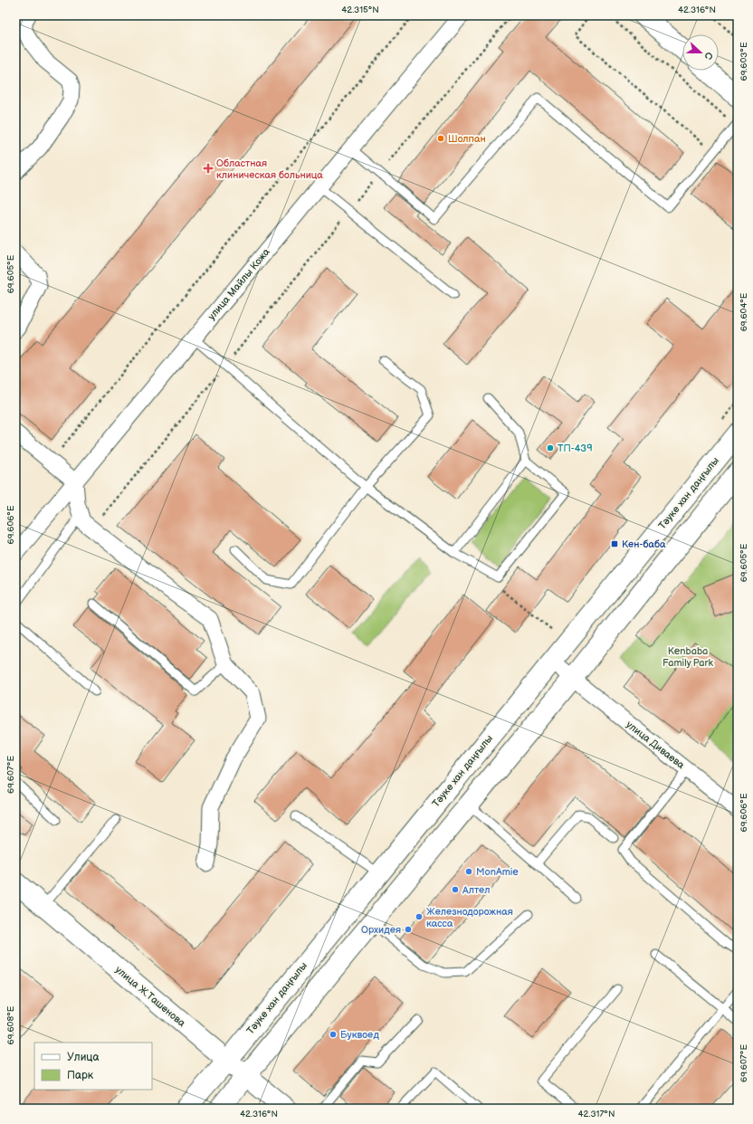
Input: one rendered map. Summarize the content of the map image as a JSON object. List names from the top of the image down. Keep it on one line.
{"streets":{"main road":["Тәуке хан даңғылы","улица Ж.Ташенова"],"street":["улица Майлы Кожа","улица Диваева"]},"crossings":[["Тәуке хан даңғылы","улица Диваева"],["Тәуке хан даңғылы","улица Ж.Ташенова"]],"parks":["Kenbaba Family Park"],"places":{"other":["Шолпан","ТП-439","MonAmie","Алтел","Железнодорожная касса","Орхидея","Буквоед"],"health":["Областная клиническая больница"],"transit":["Кен-баба"]},"legend":["Улица","Парк"],"north":"right","coordinates":["42.315°N","42.316°N","69.603°E","69.605°E","69.604°E","69.606°E","69.607°E","69.608°E","42.317°N"]}
